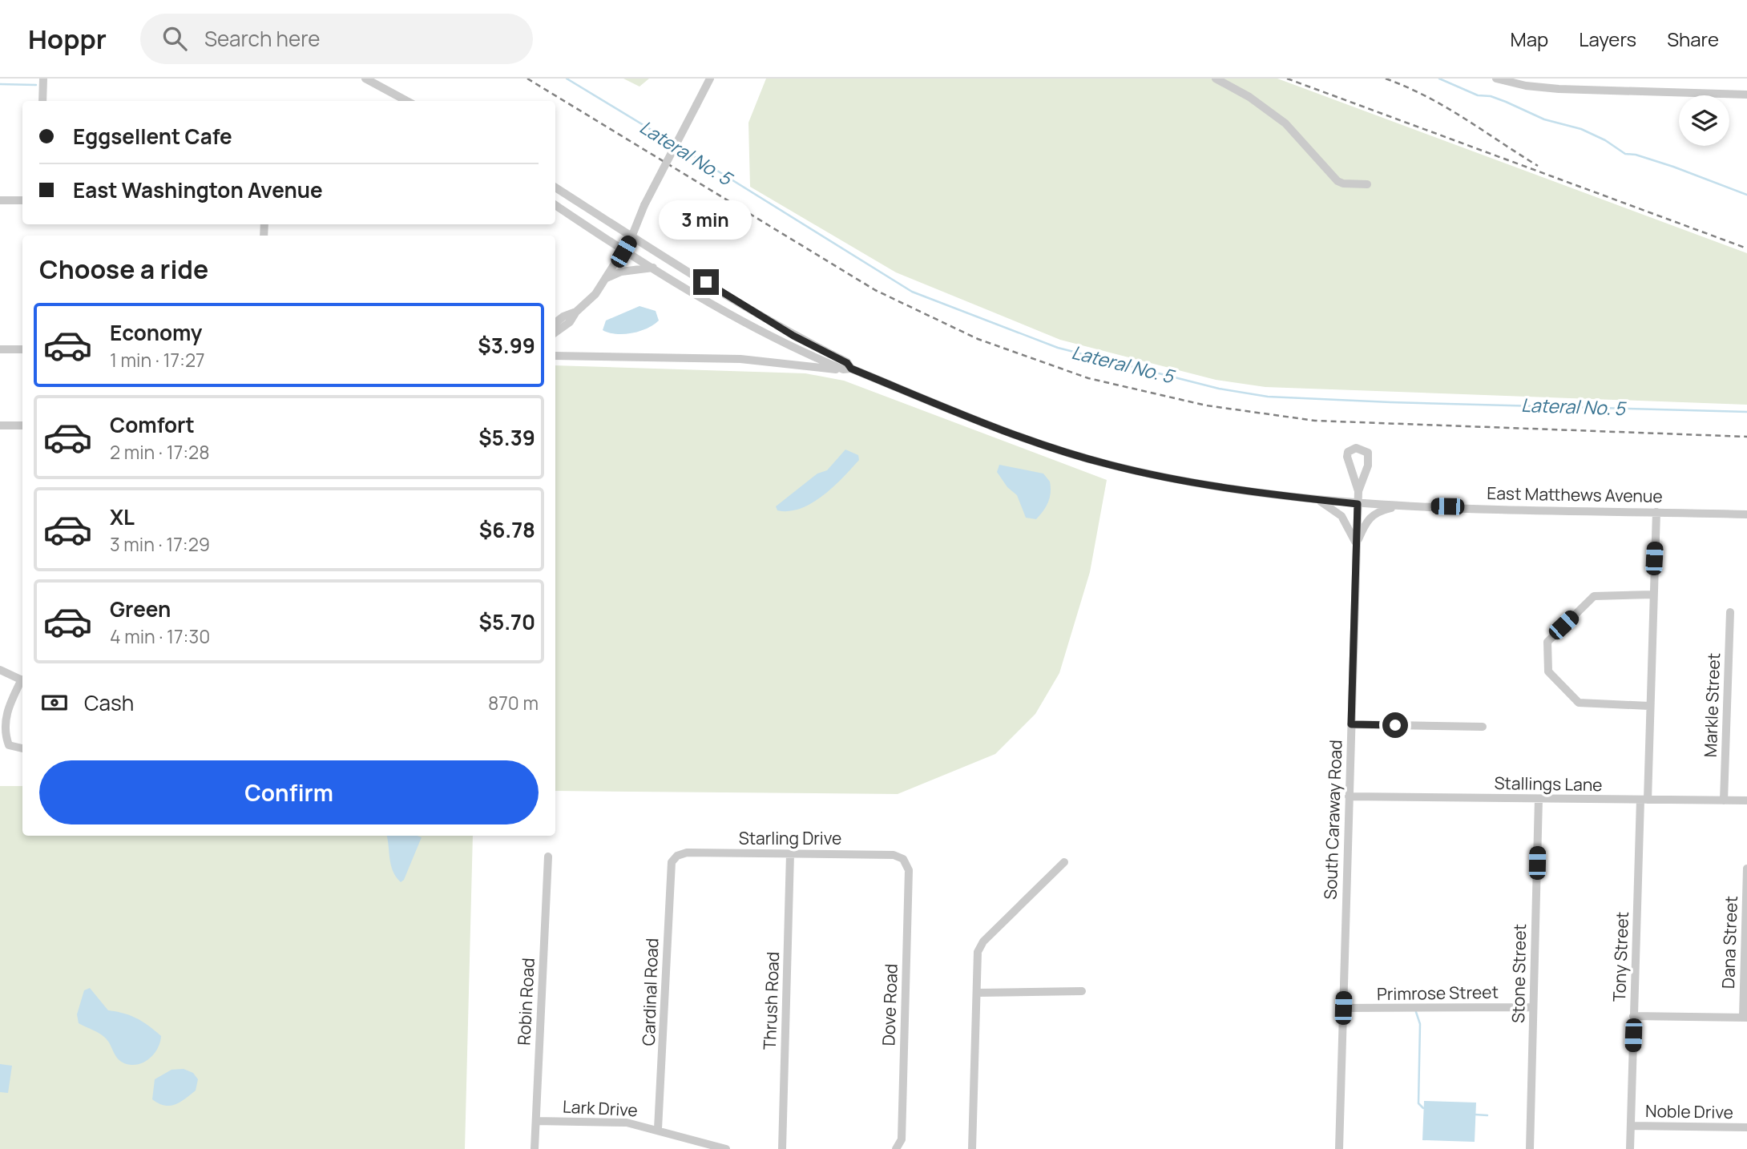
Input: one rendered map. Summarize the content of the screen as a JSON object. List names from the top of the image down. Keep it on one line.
{"streets":{"street":["East Matthews Avenue","Markle Street","Stallings Lane","South Caraway Road","Starling Drive","Dana Street","Tony Street","Stone Street","Cardinal Road","Primrose Street","Thrush Road","Robin Road","Dove Road","Lark Drive","Noble Drive"]},"crossings":[["East Matthews Avenue","South Caraway Road"],["East Matthews Avenue","Tony Street"],["Markle Street","Stallings Lane"],["Stallings Lane","South Caraway Road"],["Stallings Lane","Tony Street"],["Stallings Lane","Stone Street"],["South Caraway Road","Primrose Street"],["Starling Drive","Cardinal Road"],["Starling Drive","Thrush Road"],["Starling Drive","Dove Road"],["Tony Street","Noble Drive"],["Stone Street","Primrose Street"],["Cardinal Road","Lark Drive"],["Robin Road","Lark Drive"]],"water":["Lateral No. 5"],"page":{"header":"Hoppr","search":"Search here","nav":["Map","Layers","Share"],"banner":["Eggsellent Cafe","East Washington Avenue"],"bubble":"3 min","heading":"Choose a ride","list":[{"name":"Economy","note":"1 min · 17:27","value":"$3.99"},{"name":"Comfort","note":"2 min · 17:28","value":"$5.39"},{"name":"XL","note":"3 min · 17:29","value":"$6.78"},{"name":"Green","note":"4 min · 17:30","value":"$5.70"}],"pay":["Cash","870 m"],"buttons":"Confirm"}}
